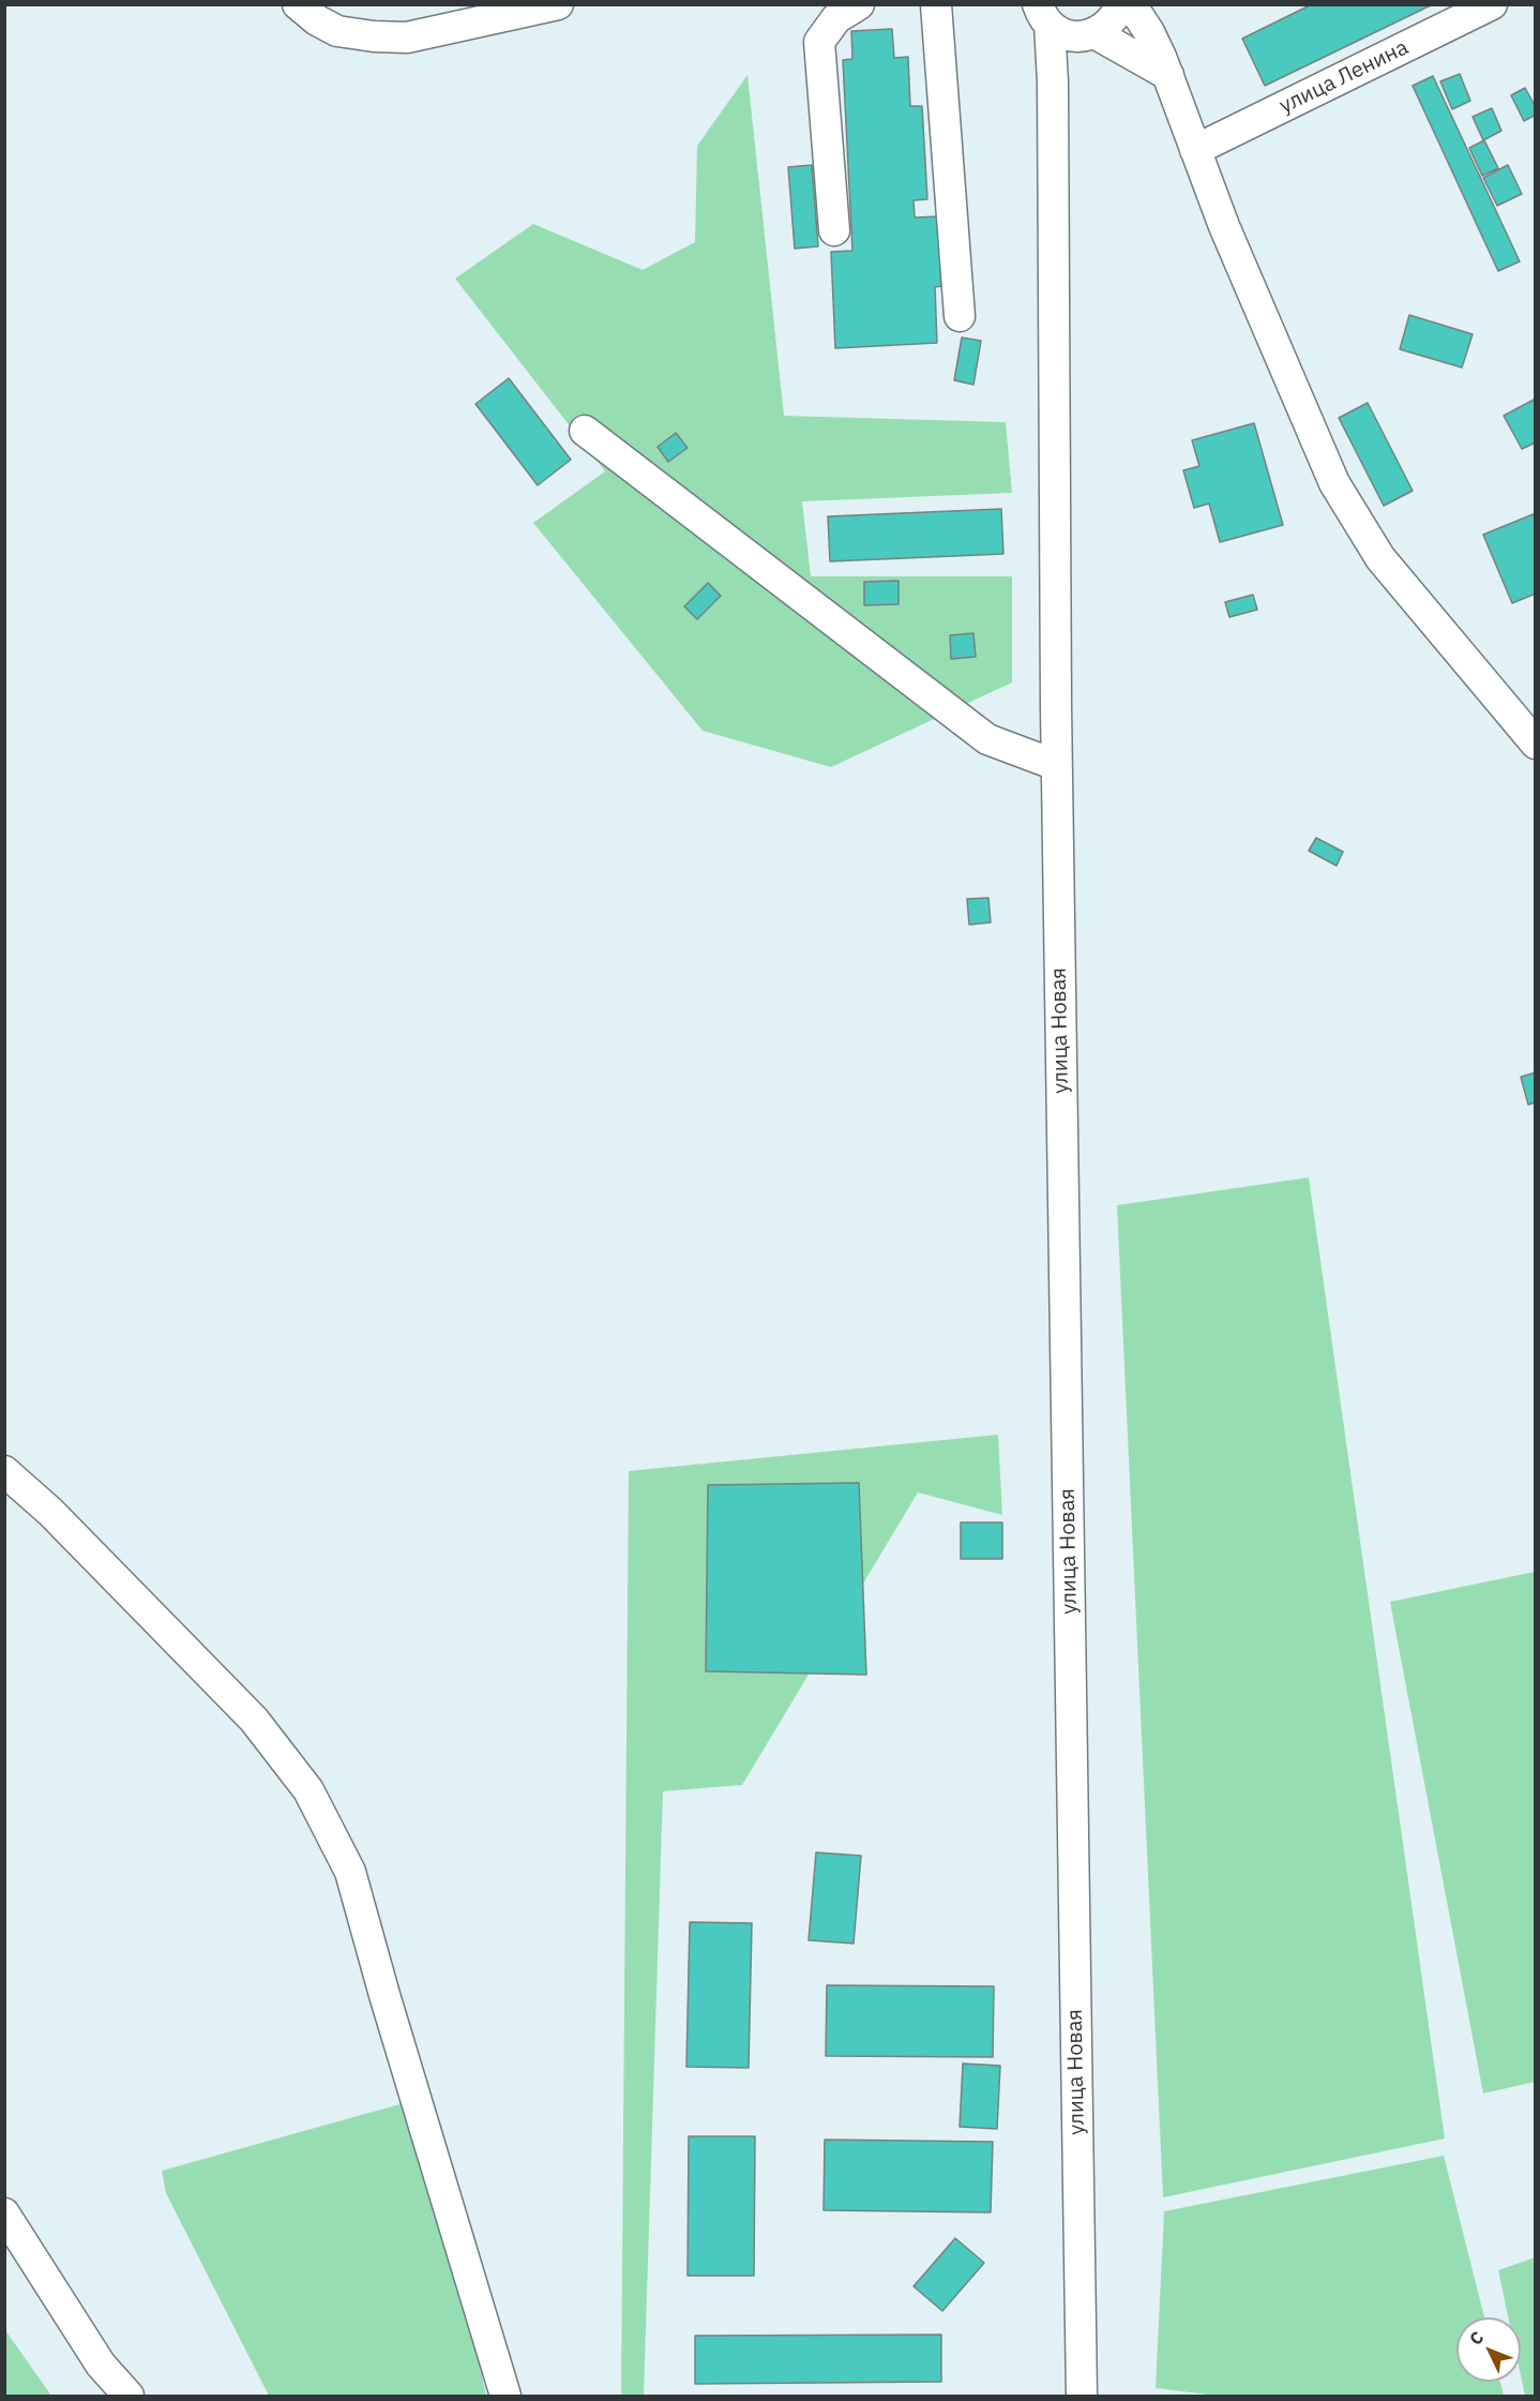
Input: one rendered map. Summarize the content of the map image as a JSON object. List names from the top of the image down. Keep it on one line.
{"streets":{"street":["улица Ленина","улица Новая"]},"north":"top left"}
